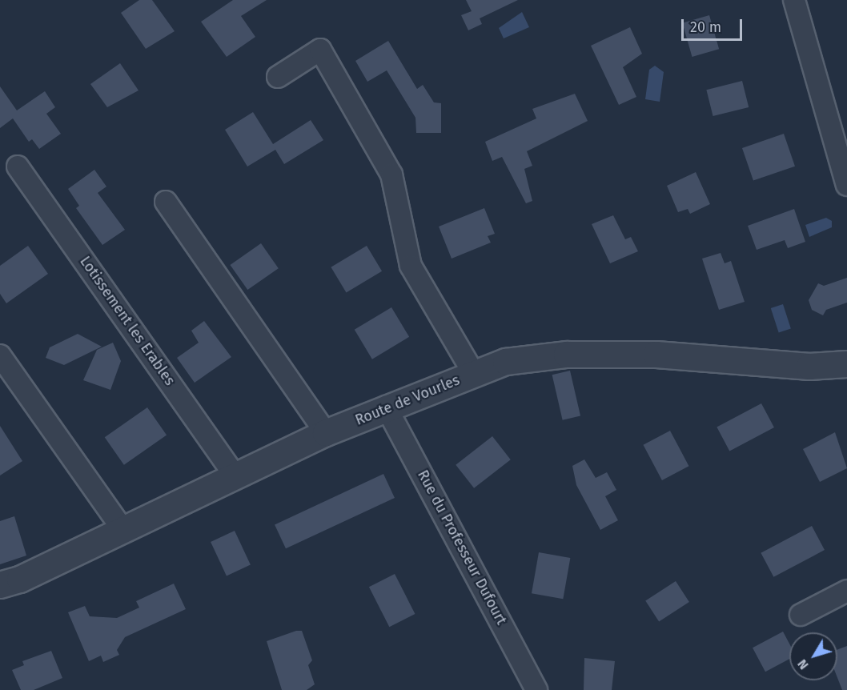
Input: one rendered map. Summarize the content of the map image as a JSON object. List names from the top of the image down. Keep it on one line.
{"streets":{"street":["Lotissement les Erables","Route de Vourles","Rue du Professeur Dufourt"]},"crossings":[["Lotissement les Erables","Route de Vourles"],["Route de Vourles","Rue du Professeur Dufourt"]],"scale_bar":"20 m","north":"bottom left"}
